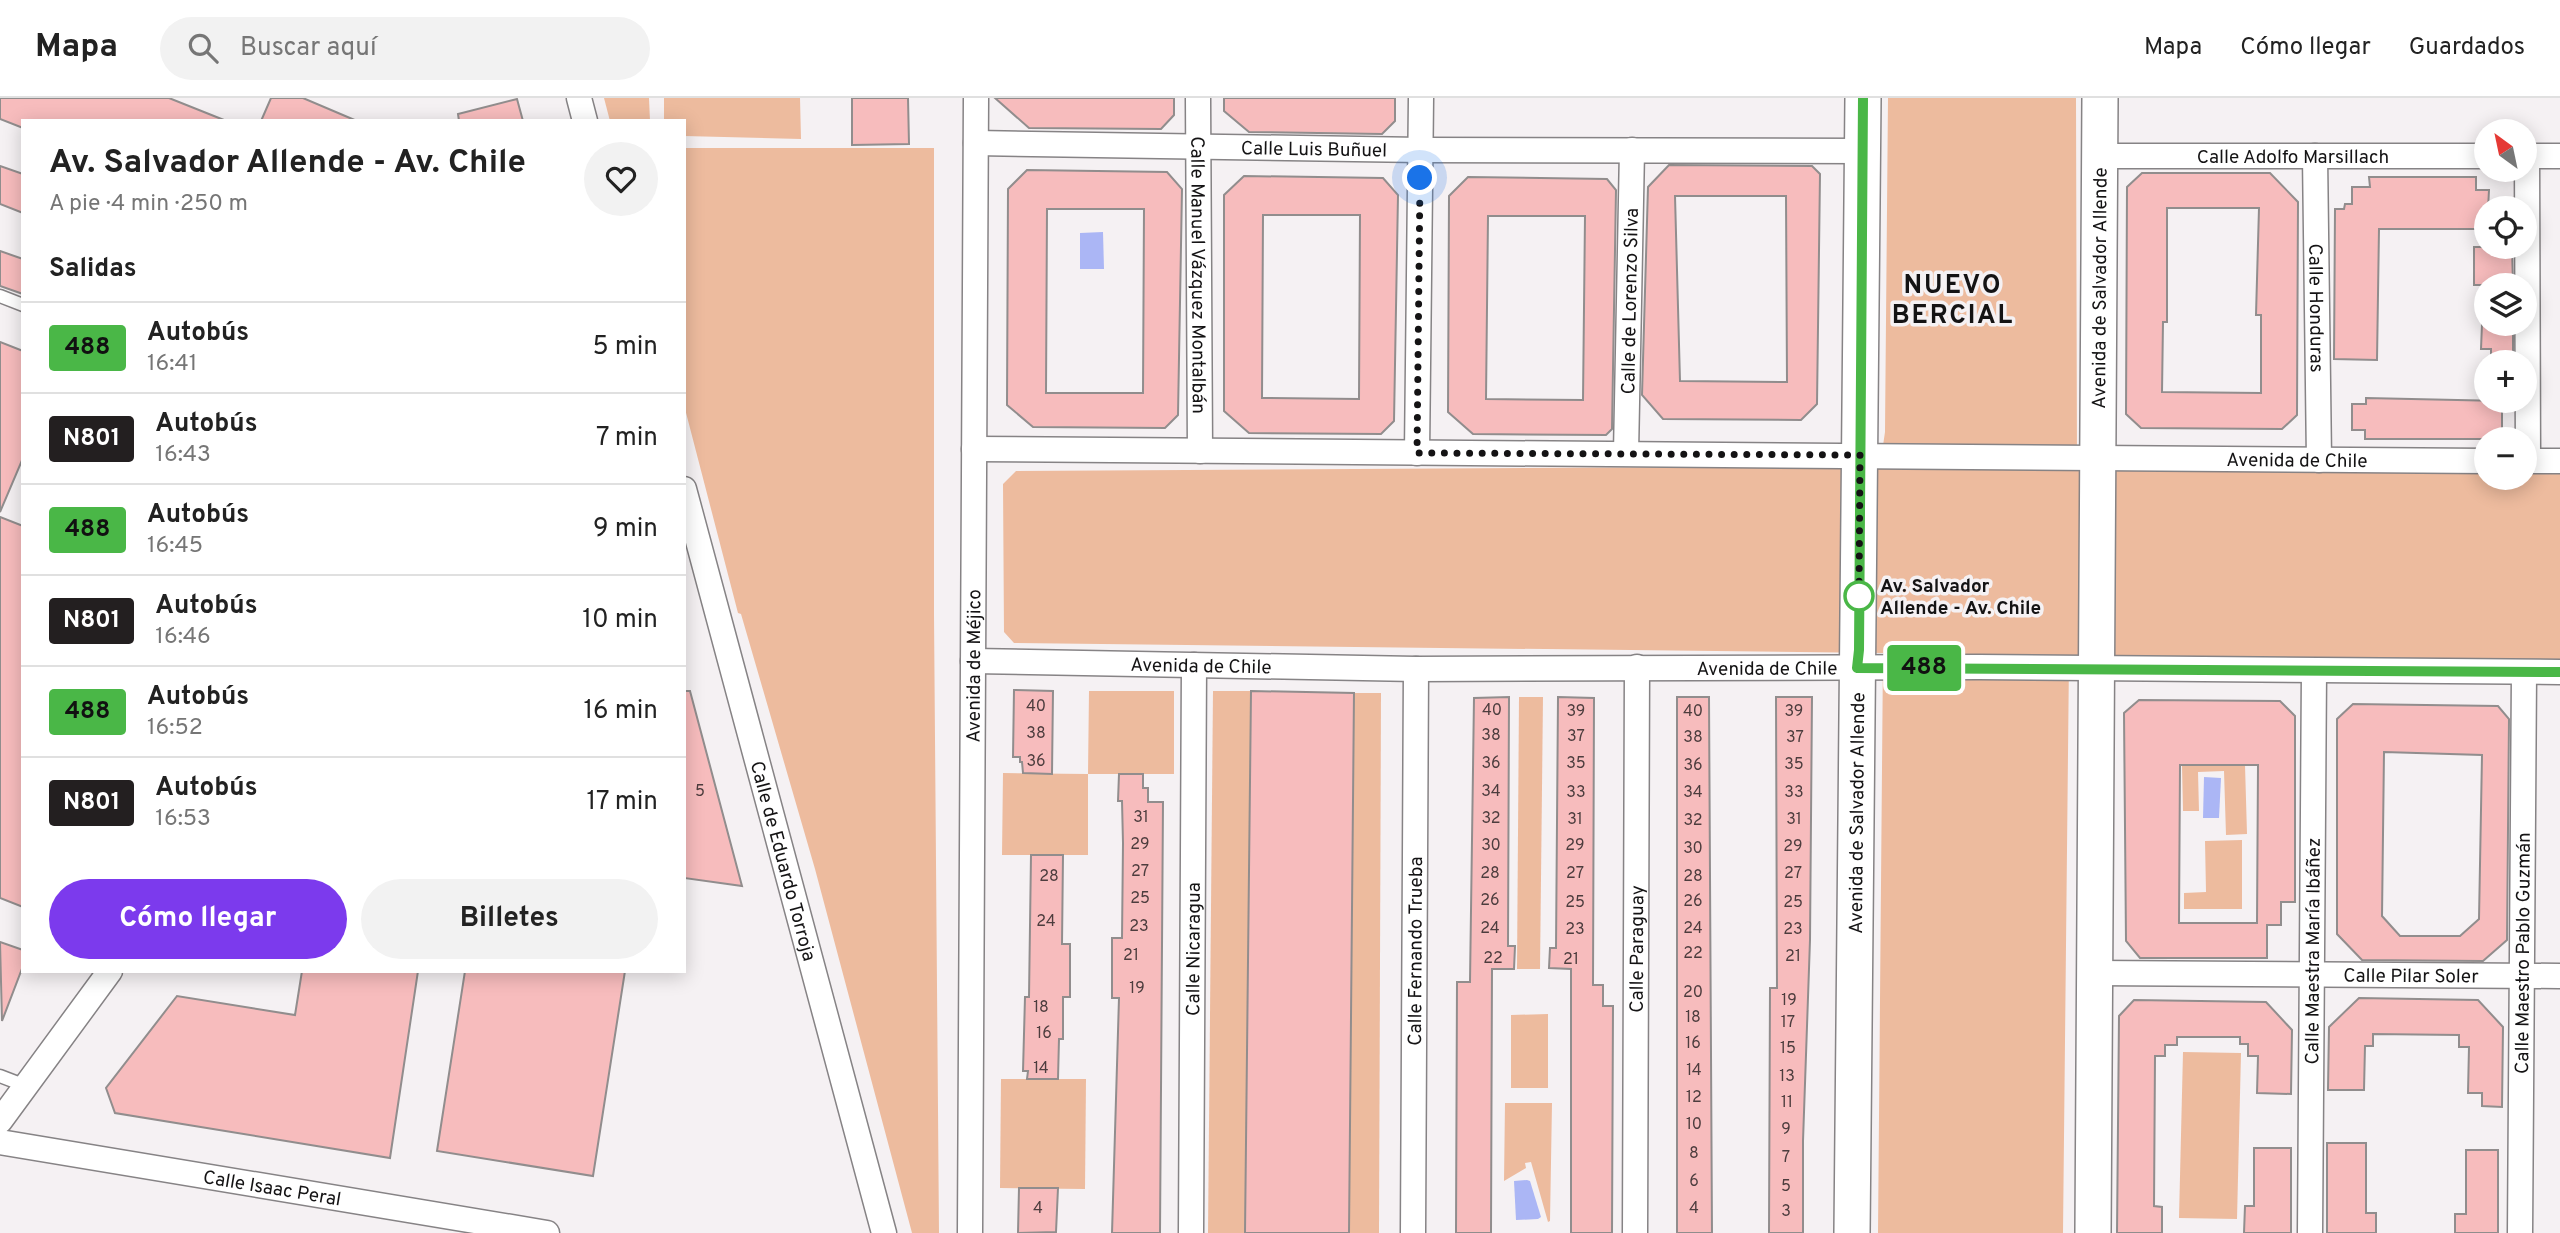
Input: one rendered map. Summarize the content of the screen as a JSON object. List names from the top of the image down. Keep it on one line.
{"streets":{"street":["Calle Luis Buñuel","Calle Adolfo Marsillach","Calle Manuel Vázquez Montalbán","Avenida de Salvador Allende","Calle de Lorenzo Silva","Calle Honduras","Avenida de Chile","Avenida de Méjico","Calle de Eduardo Torroja","Calle Nicaragua","Calle Paraguay","Calle Fernando Trueba","Calle Maestra María Ibáñez","Calle Maestro Pablo Guzmán","Calle Pilar Soler","Calle Isaac Peral"]},"crossings":[["Calle Luis Buñuel","Calle Manuel Vázquez Montalbán"],["Calle Luis Buñuel","Avenida de Salvador Allende"],["Calle Luis Buñuel","Calle de Lorenzo Silva"],["Calle Luis Buñuel","Avenida de Méjico"],["Calle Adolfo Marsillach","Avenida de Salvador Allende"],["Calle Adolfo Marsillach","Calle Honduras"],["Calle Manuel Vázquez Montalbán","Avenida de Chile"],["Avenida de Salvador Allende","Avenida de Chile"],["Avenida de Salvador Allende","Calle Pilar Soler"],["Calle de Lorenzo Silva","Avenida de Chile"],["Calle Honduras","Avenida de Chile"],["Avenida de Chile","Avenida de Méjico"],["Avenida de Chile","Calle Nicaragua"],["Avenida de Chile","Calle Paraguay"],["Avenida de Chile","Calle Fernando Trueba"],["Avenida de Chile","Calle Maestra María Ibáñez"],["Avenida de Chile","Calle Maestro Pablo Guzmán"],["Calle Maestra María Ibáñez","Calle Pilar Soler"],["Calle Maestro Pablo Guzmán","Calle Pilar Soler"]],"districts":["NUEVO BERCIAL"],"places":["Av. Salvador Allende - Av. Chile"],"lines":["bus line 488"],"house_numbers":["40","40","39","40","39","38","38","37","38","37","36","36","35","35","36","5","34","33","34","33","31","32","31","31","32","29","30","29","29","30","27","28","27","27","28","28","25","26","26","25","25","24","23","24","24","23","23","22","21","21","22","21","19","20","19","18","18","17","16","16","15","14","14","13","12","11","10","9","8","7","6","5","4","4","3"],"north":"top left","page":{"header":"Mapa","search":"Buscar aquí","nav":["Mapa","Cómo llegar","Guardados"],"on_map":"488","map_buttons":["+","−"],"heading":[["Av. Salvador Allende - Av. Chile","A pie · 4 min · 250 m"],"Salidas"],"list":[{"mark":"488","name":"Autobús","note":"16:41","value":"5 min"},{"mark":"N801","name":"Autobús","note":"16:43","value":"7 min"},{"mark":"488","name":"Autobús","note":"16:45","value":"9 min"},{"mark":"N801","name":"Autobús","note":"16:46","value":"10 min"},{"mark":"488","name":"Autobús","note":"16:52","value":"16 min"},{"mark":"N801","name":"Autobús","note":"16:53","value":"17 min"}],"buttons":["Cómo llegar","Billetes"]}}
